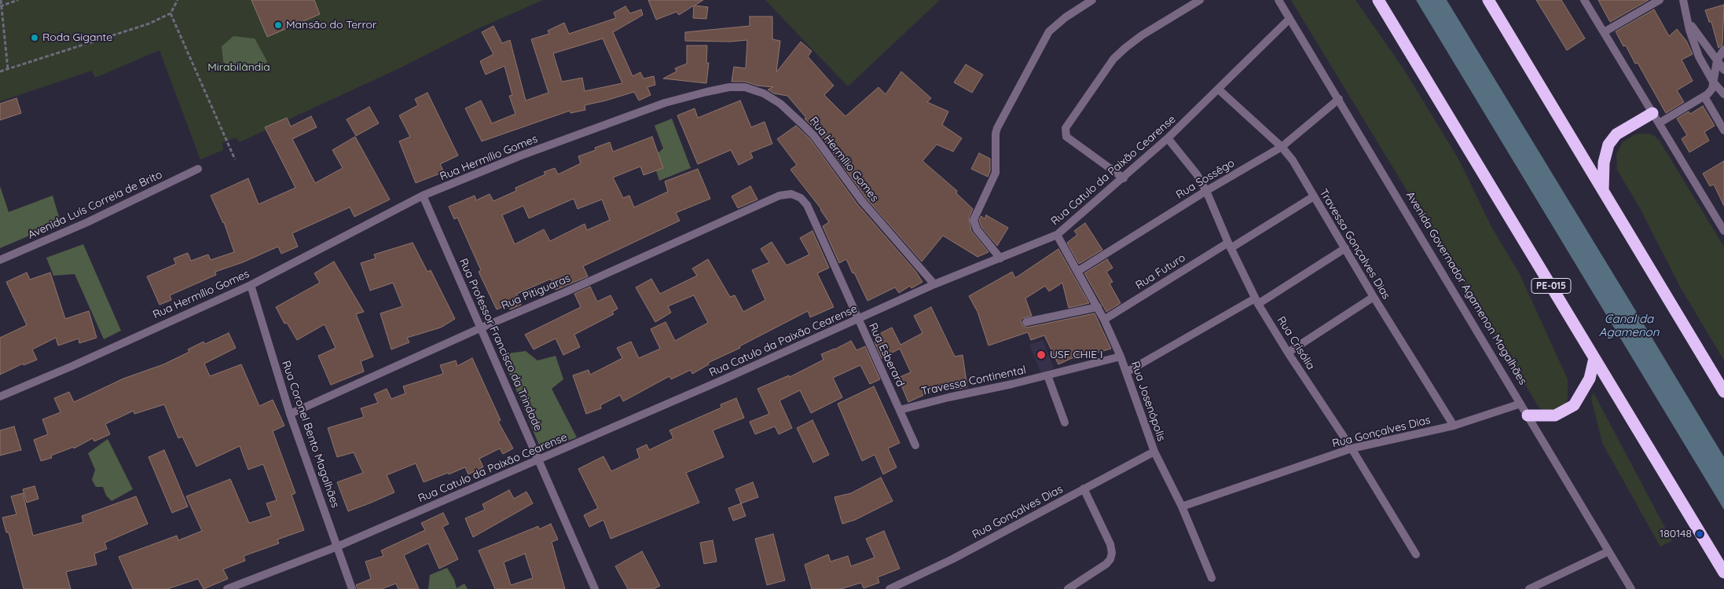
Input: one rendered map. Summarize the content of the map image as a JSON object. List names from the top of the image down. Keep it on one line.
{"streets":{"highway":["PE-015"],"street":["Rua Hermílio Gomes","Rua Catulo da Paixão Cearense","Rua Sossêgo","Avenida Luís Correia de Brito","Travessa Gonçalves Dias","Rua Futuro","Avenida Governador Agamenon Magalhães","Rua Pitiguaras","Rua Crisólia","Rua Professor Francisco da Trindade","Rua Esberard","Travessa Continental","Rua Josenópolis","Rua Gonçalves Dias","Rua Coronel Bento Magalhães"]},"crossings":[["Rua Hermílio Gomes","Rua Catulo da Paixão Cearense"],["Rua Hermílio Gomes","Rua Professor Francisco da Trindade"],["Rua Hermílio Gomes","Rua Coronel Bento Magalhães"],["Rua Catulo da Paixão Cearense","Travessa Gonçalves Dias"],["Rua Catulo da Paixão Cearense","Avenida Governador Agamenon Magalhães"],["Rua Catulo da Paixão Cearense","Rua Crisólia"],["Rua Catulo da Paixão Cearense","Rua Professor Francisco da Trindade"],["Rua Catulo da Paixão Cearense","Rua Esberard"],["Rua Catulo da Paixão Cearense","Rua Josenópolis"],["Rua Catulo da Paixão Cearense","Rua Coronel Bento Magalhães"],["Rua Sossêgo","Travessa Gonçalves Dias"],["Rua Sossêgo","Avenida Governador Agamenon Magalhães"],["Rua Sossêgo","Rua Crisólia"],["Rua Sossêgo","Rua Josenópolis"],["Travessa Gonçalves Dias","Rua Futuro"],["Travessa Gonçalves Dias","Rua Gonçalves Dias"],["Rua Futuro","Rua Crisólia"],["Rua Futuro","Rua Josenópolis"],["Avenida Governador Agamenon Magalhães","Rua Gonçalves Dias"],["Rua Pitiguaras","Rua Professor Francisco da Trindade"],["Rua Pitiguaras","Rua Esberard"],["Rua Pitiguaras","Rua Coronel Bento Magalhães"],["Rua Crisólia","Rua Gonçalves Dias"],["Rua Esberard","Travessa Continental"],["Travessa Continental","Rua Josenópolis"],["Rua Josenópolis","Rua Gonçalves Dias"]],"water":["Canal da Agamenon"],"parks":["Mirabilândia"],"places":["Mansão do Terror","Roda Gigante","USF CHIE I","180148"]}
